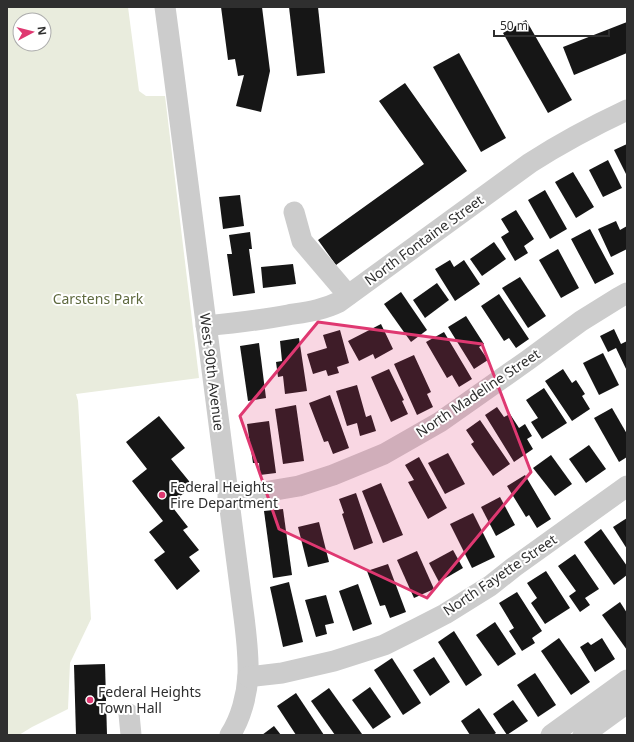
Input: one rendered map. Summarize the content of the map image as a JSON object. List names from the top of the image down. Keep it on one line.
{"streets":{"street":["North Fontaine Street","West 90th Avenue","North Madeline Street","North Fayette Street"]},"crossings":[["North Fontaine Street","West 90th Avenue"],["West 90th Avenue","North Madeline Street"],["West 90th Avenue","North Fayette Street"]],"parks":["Carstens Park"],"places":["Federal Heights Fire Department","Federal Heights Town Hall"],"scale_bar":"50 m","north":"right"}
